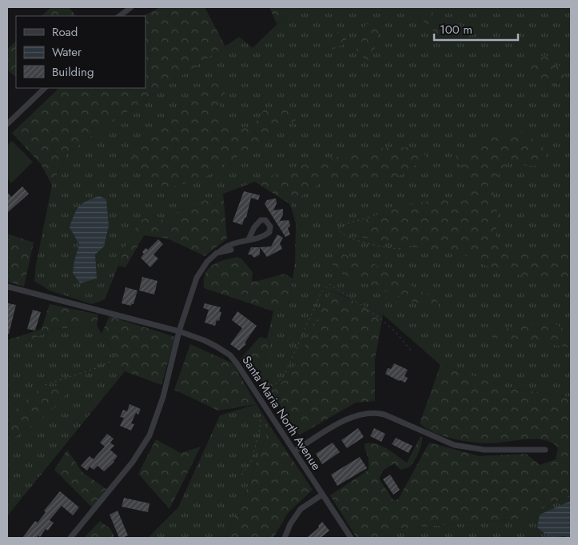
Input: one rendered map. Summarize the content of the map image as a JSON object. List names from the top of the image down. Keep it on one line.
{"streets":{"street":["Santa Maria North Avenue"]},"legend":["Road","Water","Building"],"scale_bar":"100 m"}
